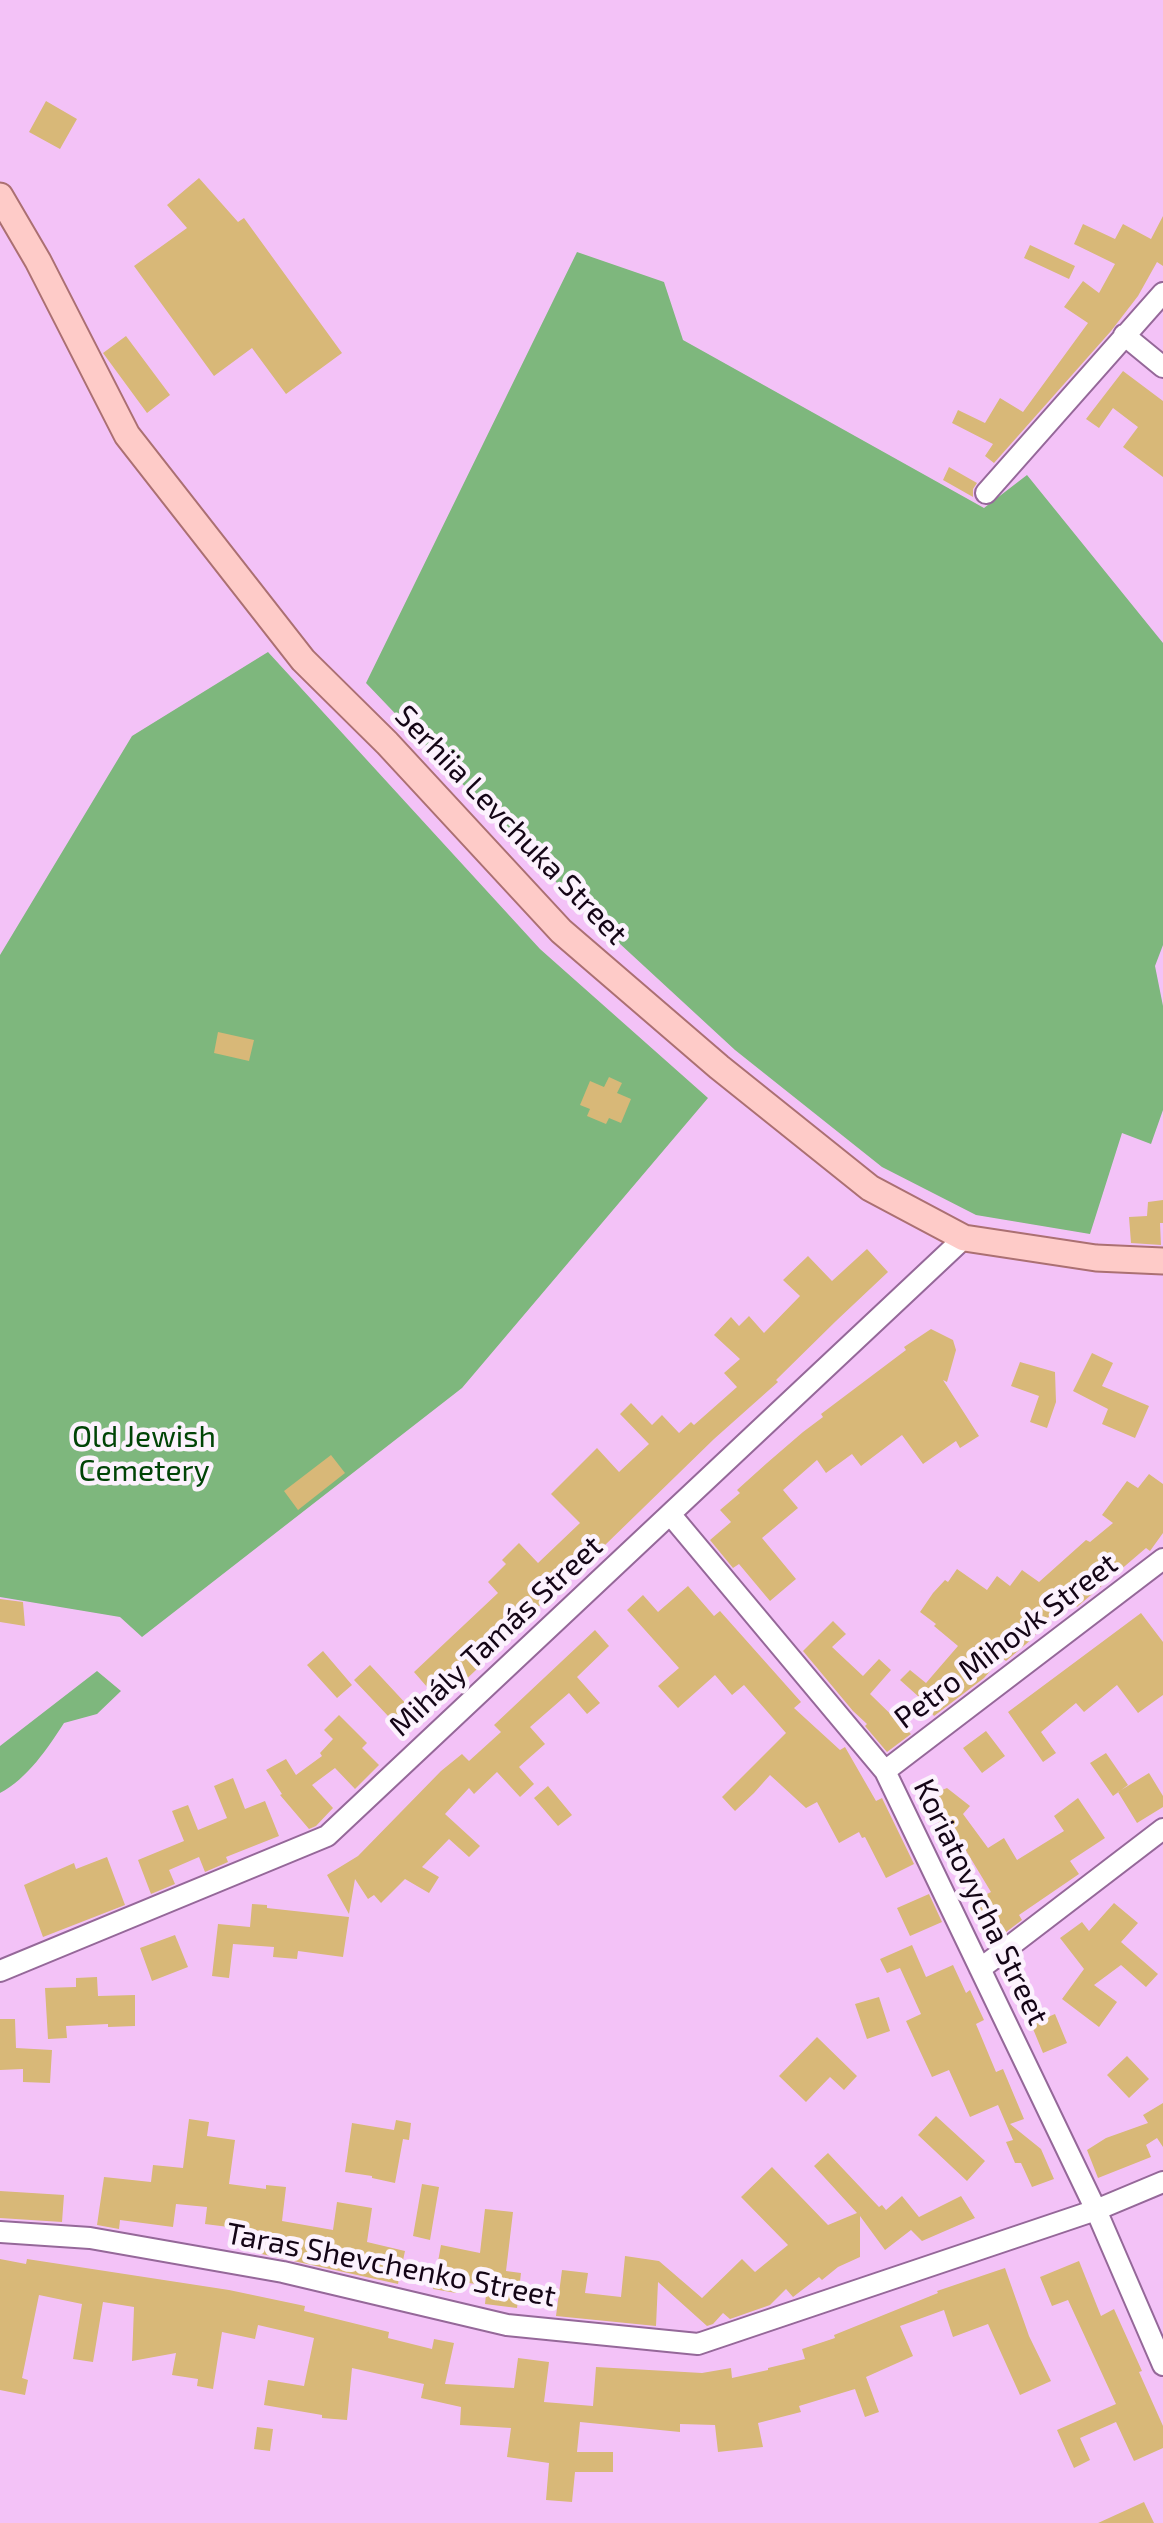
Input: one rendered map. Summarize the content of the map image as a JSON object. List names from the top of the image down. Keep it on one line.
{"streets":{"main road":["Serhiia Levchuka Street"],"street":["Mihály Tamás Street","Petro Mihovk Street","Koriatovycha Street","Taras Shevchenko Street"]},"crossings":[["Serhiia Levchuka Street","Mihály Tamás Street"],["Mihály Tamás Street","Koriatovycha Street"],["Petro Mihovk Street","Koriatovycha Street"],["Koriatovycha Street","Taras Shevchenko Street"]],"parks":["Old Jewish Cemetery"]}
